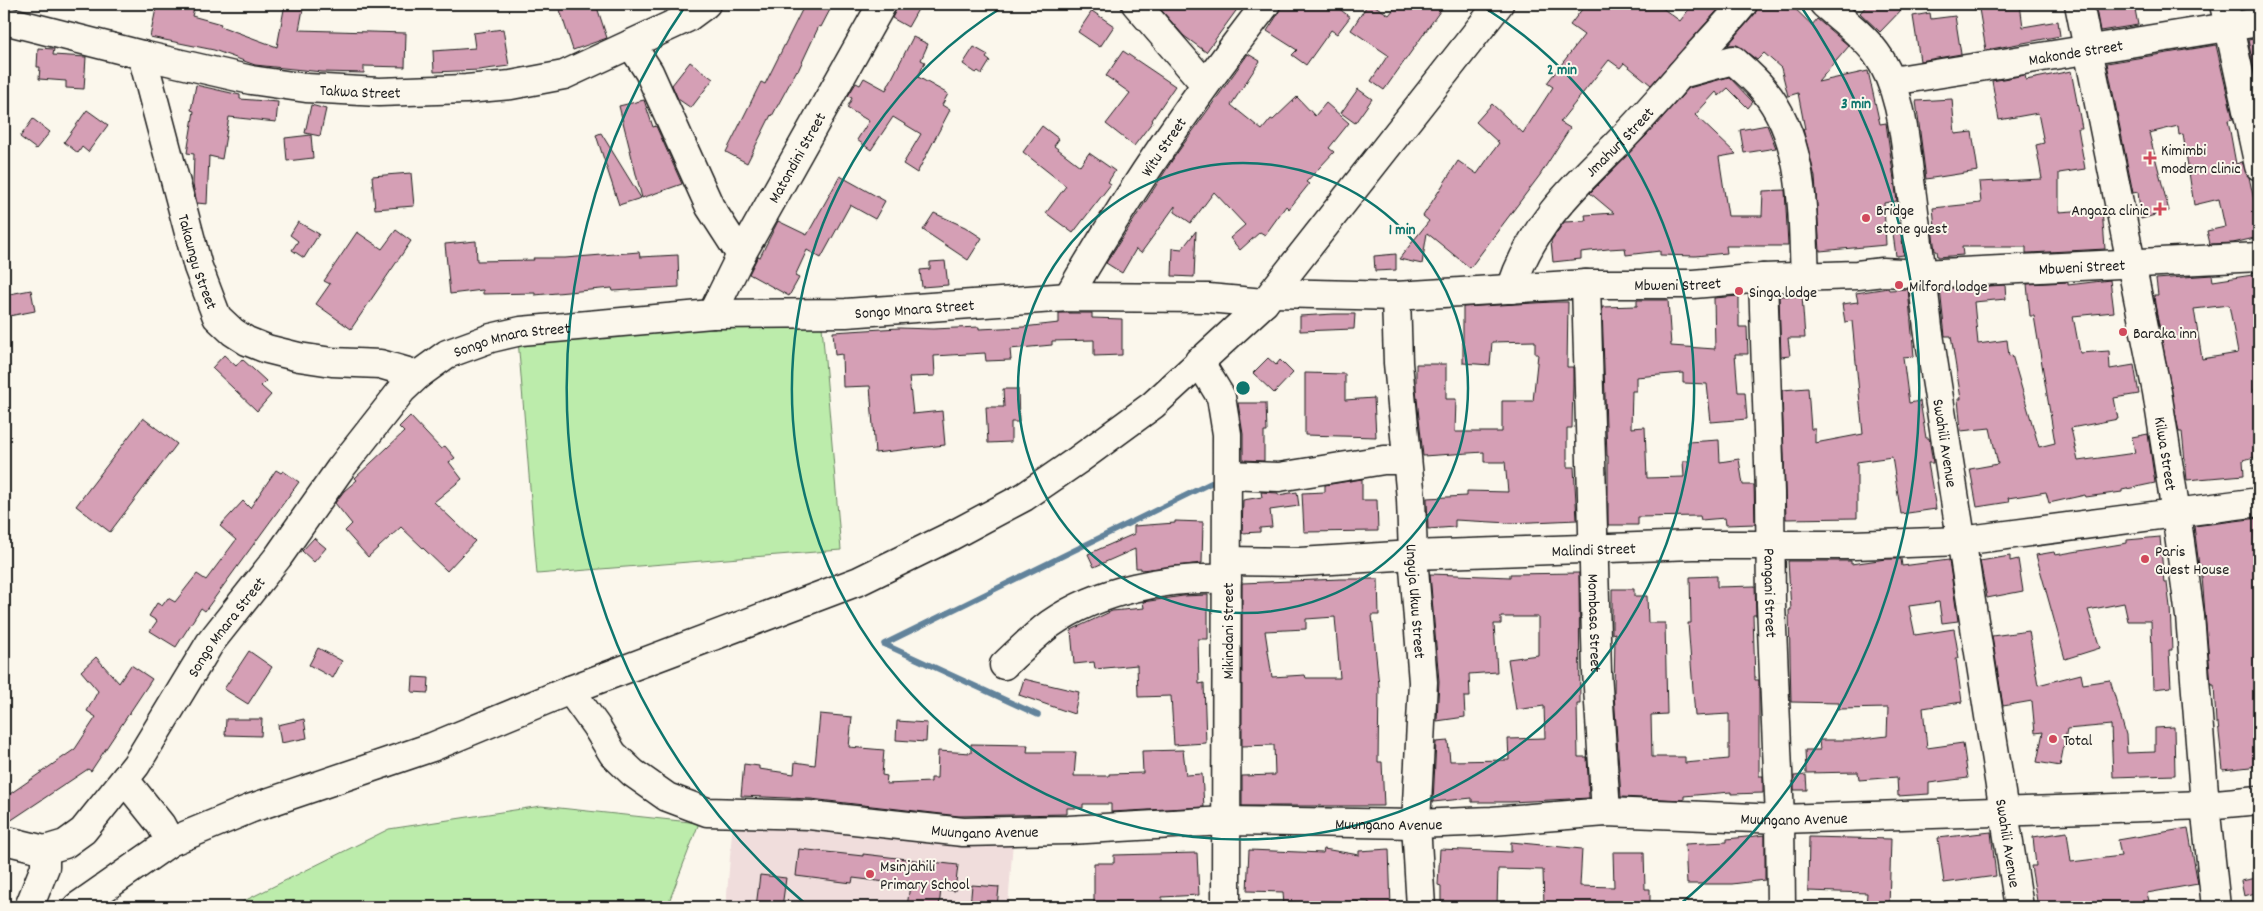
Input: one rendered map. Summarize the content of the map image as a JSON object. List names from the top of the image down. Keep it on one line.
{"streets":{"main road":["Makonde Street","Takwa Street","Jmahuri Street","Witu Street","Matondini Street","Takaungu Street","Mbweni Street","Songo Mnara Street","Swahili Avenue","Kilwa Street","Malindi Street","Pangani Street","Unguja Ukuu Street","Mombasa Street","Mikindani Street","Muungano Avenue"]},"crossings":[["Makonde Street","Swahili Avenue"],["Makonde Street","Kilwa Street"],["Takwa Street","Takaungu Street"],["Jmahuri Street","Mbweni Street"],["Witu Street","Songo Mnara Street"],["Matondini Street","Songo Mnara Street"],["Takaungu Street","Songo Mnara Street"],["Mbweni Street","Songo Mnara Street"],["Mbweni Street","Swahili Avenue"],["Mbweni Street","Kilwa Street"],["Mbweni Street","Pangani Street"],["Mbweni Street","Unguja Ukuu Street"],["Mbweni Street","Mombasa Street"],["Swahili Avenue","Malindi Street"],["Swahili Avenue","Muungano Avenue"],["Kilwa Street","Malindi Street"],["Kilwa Street","Muungano Avenue"],["Malindi Street","Pangani Street"],["Malindi Street","Unguja Ukuu Street"],["Malindi Street","Mombasa Street"],["Malindi Street","Mikindani Street"],["Pangani Street","Muungano Avenue"],["Unguja Ukuu Street","Muungano Avenue"],["Mombasa Street","Muungano Avenue"],["Mikindani Street","Muungano Avenue"]],"places":{"health":["Kimimbi modern clinic","Angaza clinic"],"other":["Bridge stone guest","Milford lodge","Singa lodge","Baraka inn","Paris Guest House","Total","Msinjahili Primary School"]},"rings":["2 min","3 min","1 min"]}
